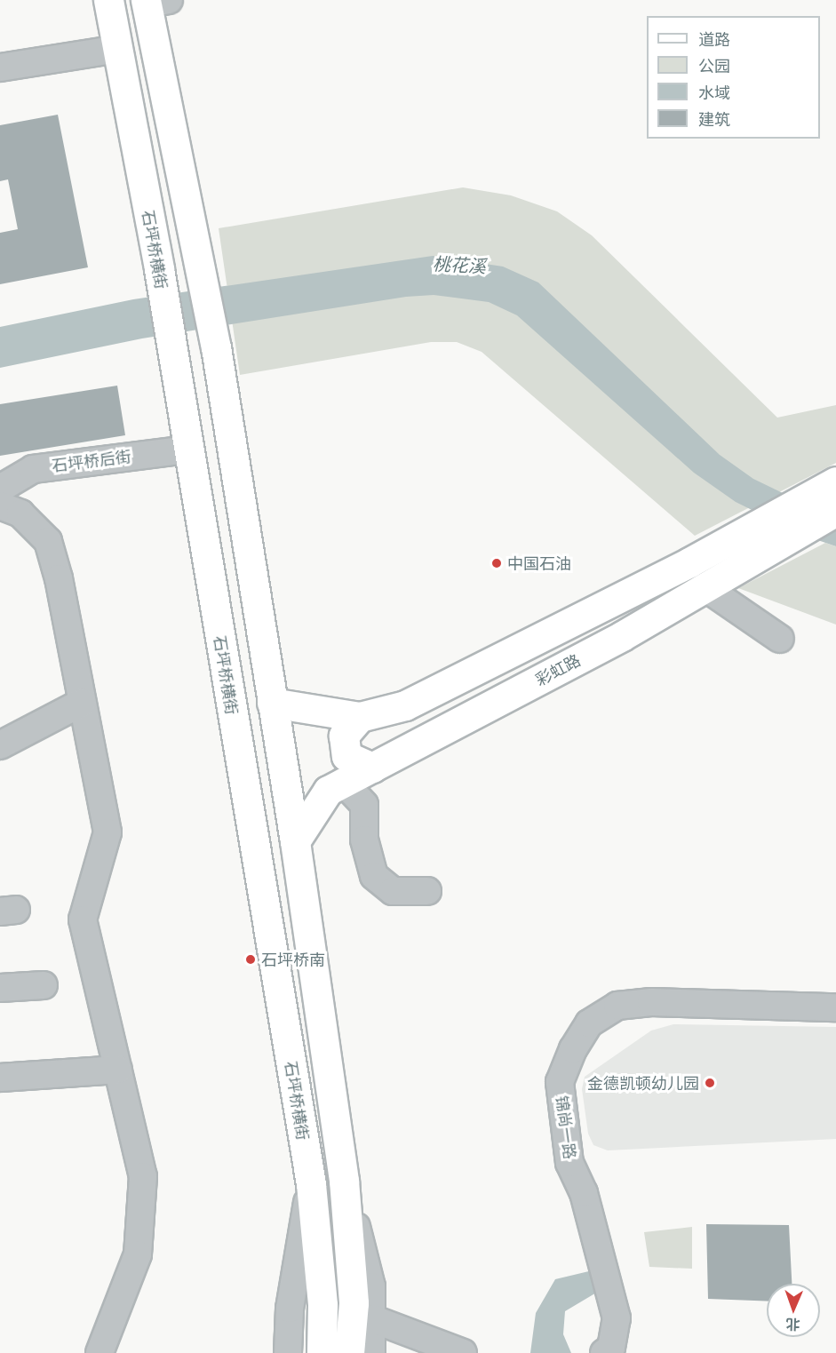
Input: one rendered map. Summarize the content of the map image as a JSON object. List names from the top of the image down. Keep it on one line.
{"streets":{"main road":["石坪桥横街","彩虹路"],"street":["石坪桥后街","锦尚一路"]},"crossings":[["石坪桥横街","石坪桥后街"]],"water":["桃花溪"],"places":["中国石油","石坪桥南","金德凯顿幼儿园"],"legend":["道路","公园","水域","建筑"],"north":"bottom"}
